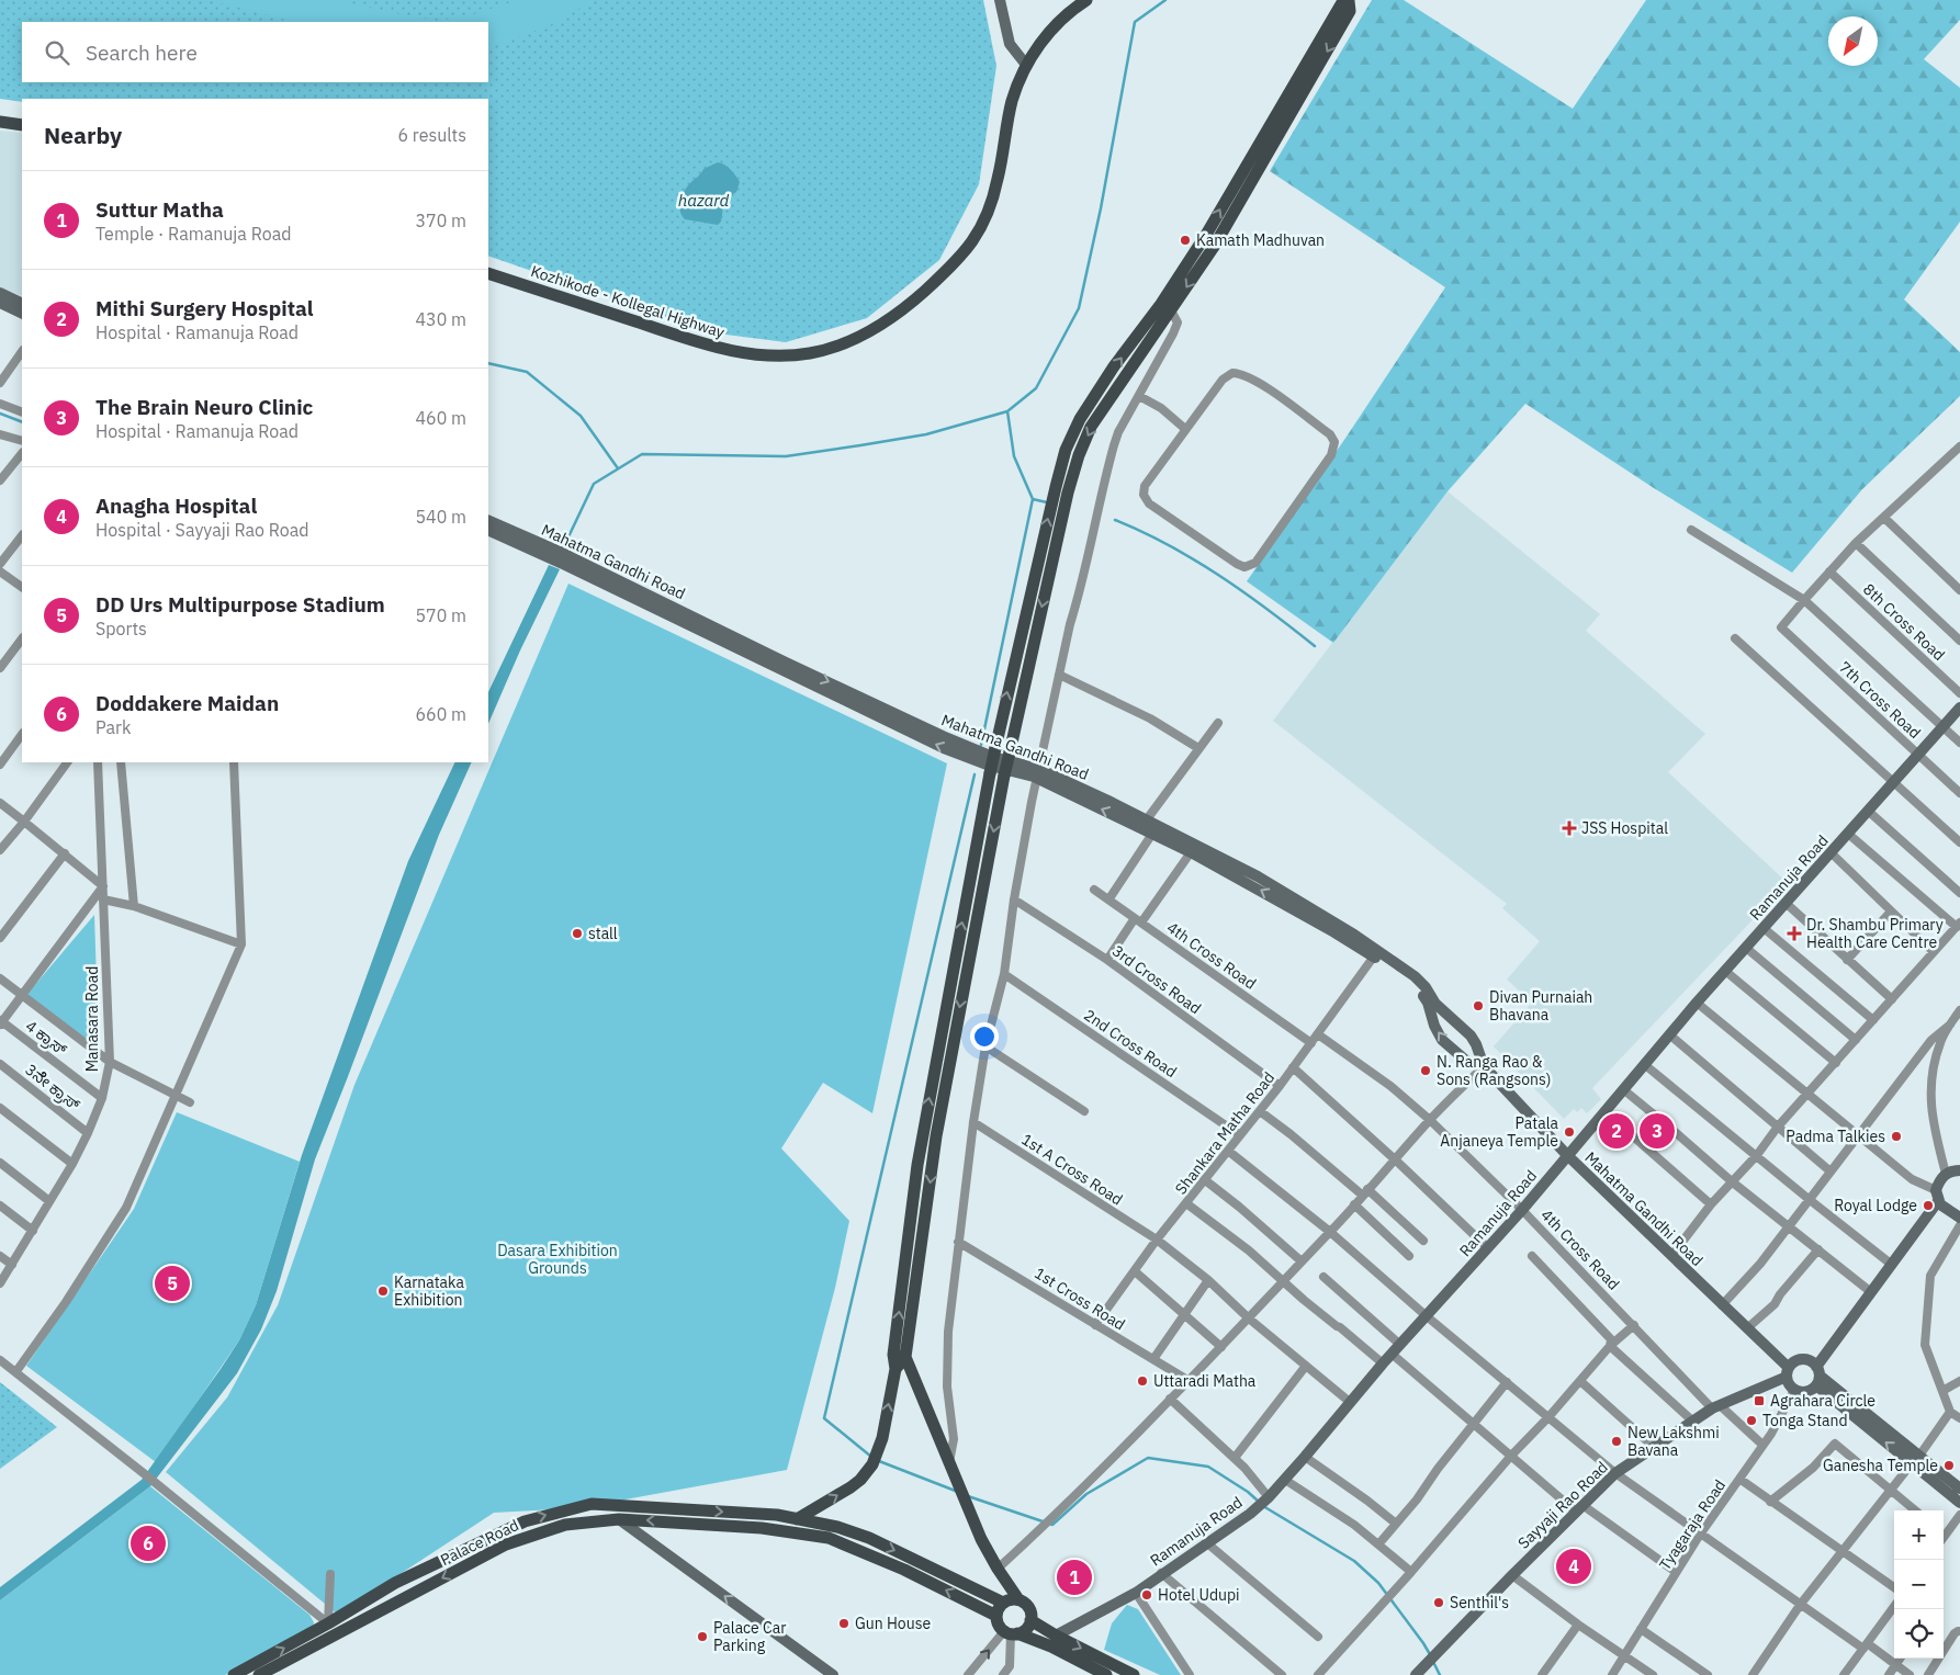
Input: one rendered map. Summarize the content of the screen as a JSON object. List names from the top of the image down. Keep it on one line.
{"streets":{"main road":["Kozhikode - Kollegal Highway","Mahatma Gandhi Road","Ramanuja Road","Sayyaji Rao Road","Palace Road"],"street":["8th Cross Road","7th Cross Road","4th Cross Road","3rd Cross Road","Manasara Road","4 ಕ್ರಾಸ್","2nd Cross Road","3ನೆೇ ಕ್ರಾಸ್","Shankara Matha Road","1st A Cross Road","1st Cross Road","Tyagaraja Road"]},"crossings":[["Mahatma Gandhi Road","Ramanuja Road"],["Mahatma Gandhi Road","Shankara Matha Road"],["Mahatma Gandhi Road","Sayyaji Rao Road"],["Mahatma Gandhi Road","Tyagaraja Road"],["7th Cross Road","Ramanuja Road"],["Ramanuja Road","4th Cross Road"],["Ramanuja Road","1st A Cross Road"],["4th Cross Road","Shankara Matha Road"],["4th Cross Road","Sayyaji Rao Road"],["4th Cross Road","Tyagaraja Road"],["3rd Cross Road","Shankara Matha Road"],["Manasara Road","4 ಕ್ರಾಸ್"],["Manasara Road","3ನೆೇ ಕ್ರಾಸ್"],["2nd Cross Road","Shankara Matha Road"],["Shankara Matha Road","1st A Cross Road"],["Shankara Matha Road","1st Cross Road"],["Sayyaji Rao Road","Tyagaraja Road"]],"water":["hazard"],"parks":["Dasara Exhibition Grounds"],"places":{"other":["Kamath Madhuvan","stall","Divan Purnaiah Bhavana","N. Ranga Rao & Sons (Rangsons)","Patala Anjaneya Temple","Padma Talkies","Royal Lodge","Karnataka Exhibition","Uttaradi Matha","Tonga Stand","New Lakshmi Bavana","Ganesha Temple","Hotel Udupi","Senthil's","Gun House","Palace Car Parking"],"health":["JSS Hospital","Dr. Shambu Primary Health Care Centre"],"transit":["Agrahara Circle"]},"north":"bottom left","page":{"search":"Search here","heading":["Nearby","6 results"],"list":[{"mark":"1","name":"Suttur Matha","note":"Temple · Ramanuja Road","value":"370 m"},{"mark":"2","name":"Mithi Surgery Hospital","note":"Hospital · Ramanuja Road","value":"430 m"},{"mark":"3","name":"The Brain Neuro Clinic","note":"Hospital · Ramanuja Road","value":"460 m"},{"mark":"4","name":"Anagha Hospital","note":"Hospital · Sayyaji Rao Road","value":"540 m"},{"mark":"5","name":"DD Urs Multipurpose Stadium","note":"Sports","value":"570 m"},{"mark":"6","name":"Doddakere Maidan","note":"Park","value":"660 m"}],"pins":["2","3","5","6","4","1"],"map_buttons":["+","−"]}}
